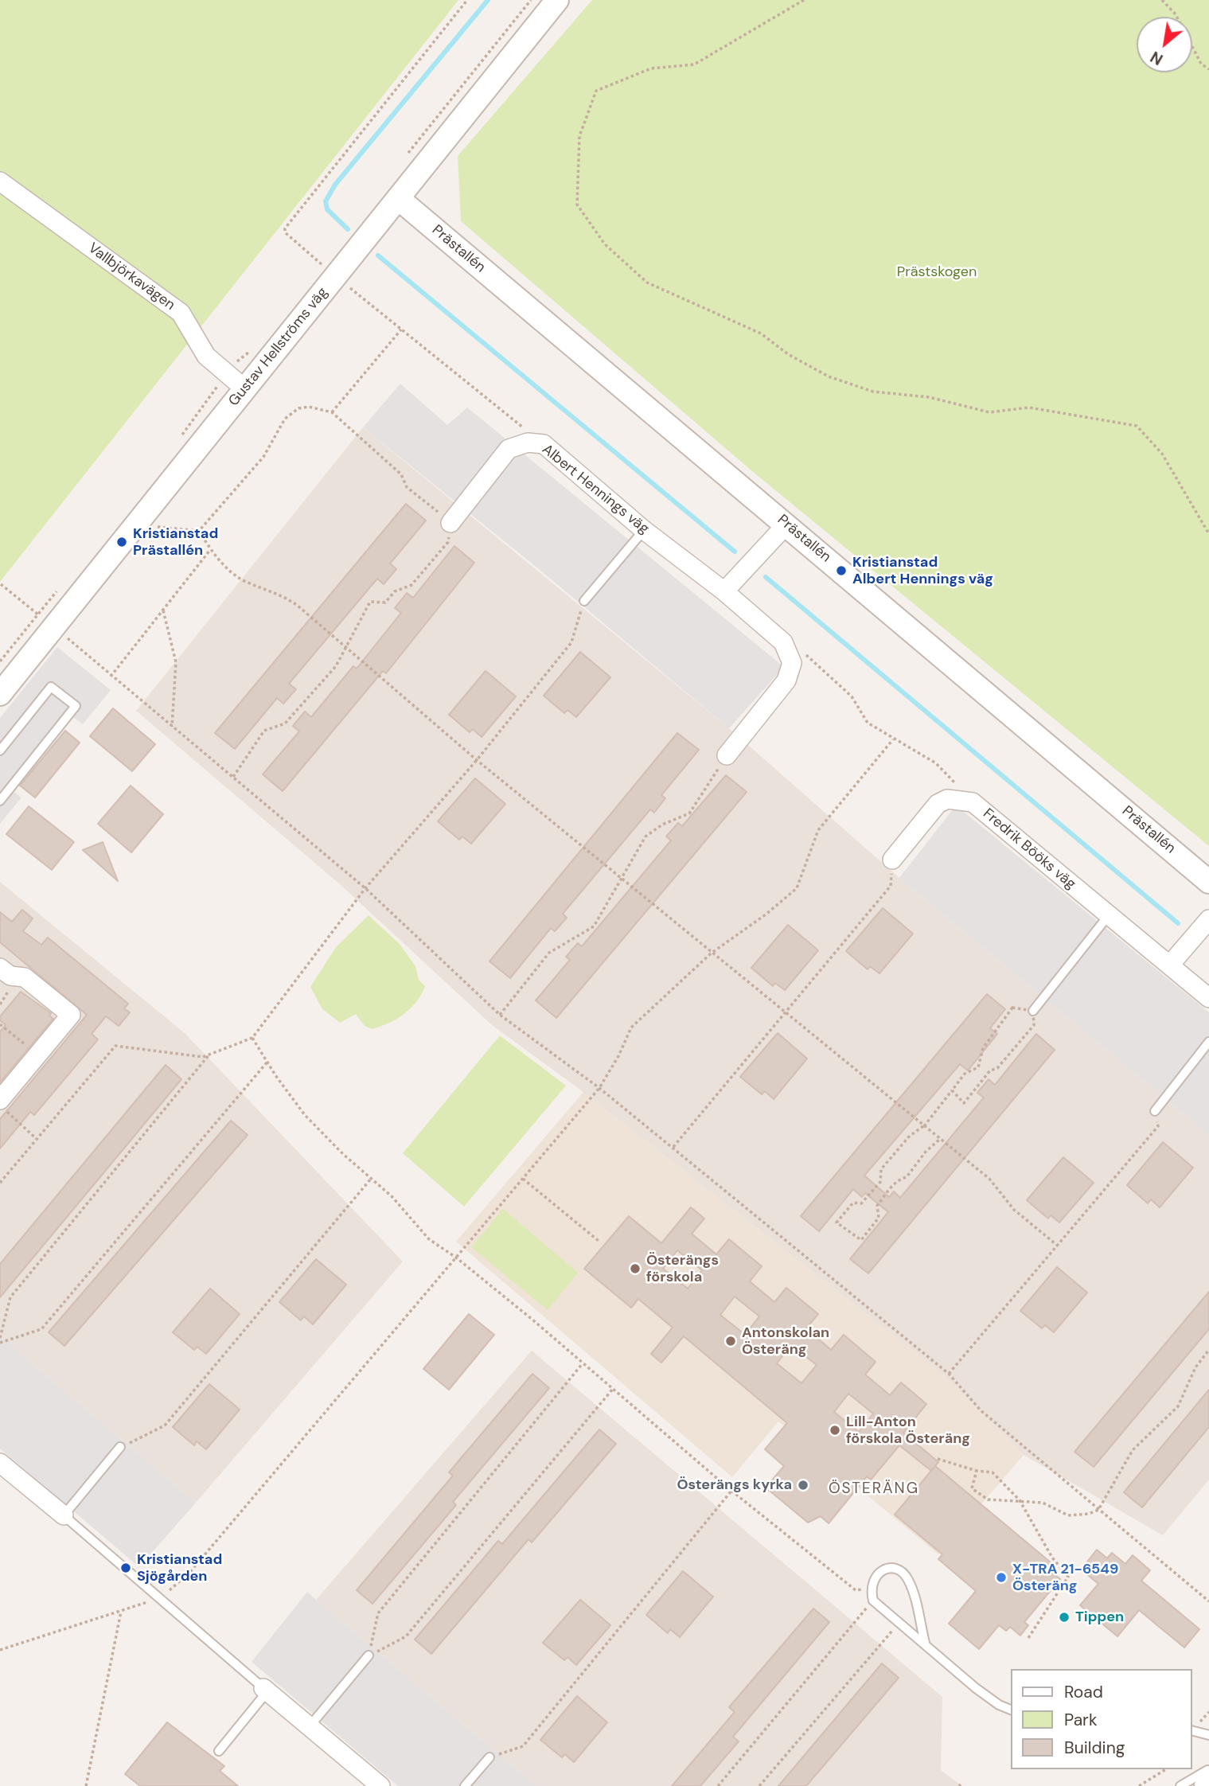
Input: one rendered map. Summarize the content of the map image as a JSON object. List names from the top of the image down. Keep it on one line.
{"streets":{"street":["Prästallén","Vallbjörkavägen","Gustav Hellströms väg","Albert Hennings väg","Fredrik Bööks väg"]},"crossings":[["Prästallén","Gustav Hellströms väg"],["Vallbjörkavägen","Gustav Hellströms väg"]],"districts":["ÖSTERÄNG"],"parks":["Prästskogen"],"places":["Kristianstad Prästallén","Kristianstad Albert Hennings väg","Österängs förskola","Antonskolan Österäng","Lill-Anton förskola Österäng","Österängs kyrka","Kristianstad Sjögården","X-TRA 21-6549 Österäng","Tippen"],"legend":["Road","Park","Building"],"north":"bottom left"}
